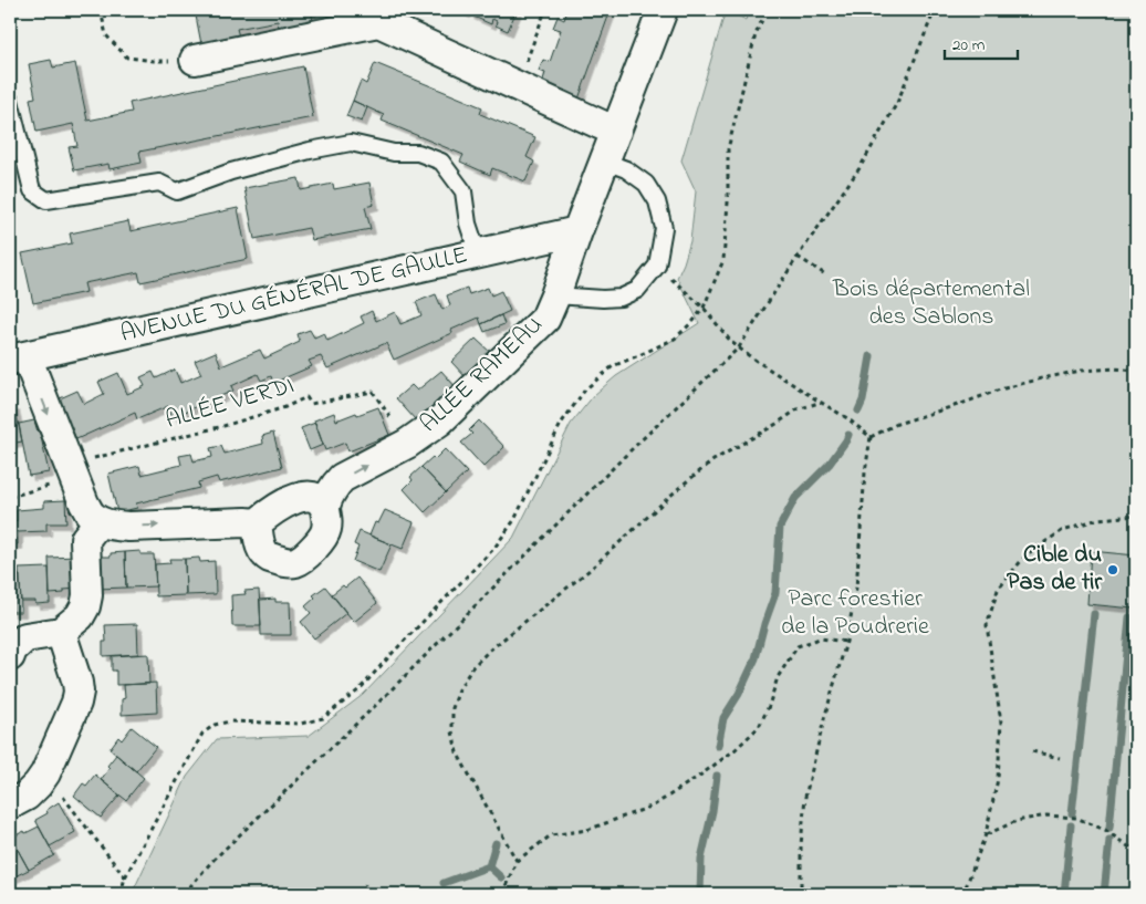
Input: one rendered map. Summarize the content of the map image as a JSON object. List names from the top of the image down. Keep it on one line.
{"streets":{"street":["AVENUE DU GÉNÉRAL DE GAULLE","ALLÉE RAMEAU"],"path":["ALLÉE VERDI"]},"crossings":[["AVENUE DU GÉNÉRAL DE GAULLE","ALLÉE RAMEAU"],["ALLÉE RAMEAU","ALLÉE VERDI"]],"parks":["Bois départemental des Sablons","Parc forestier de la Poudrerie"],"places":["Cible du Pas de tir"],"scale_bar":"20 m"}
